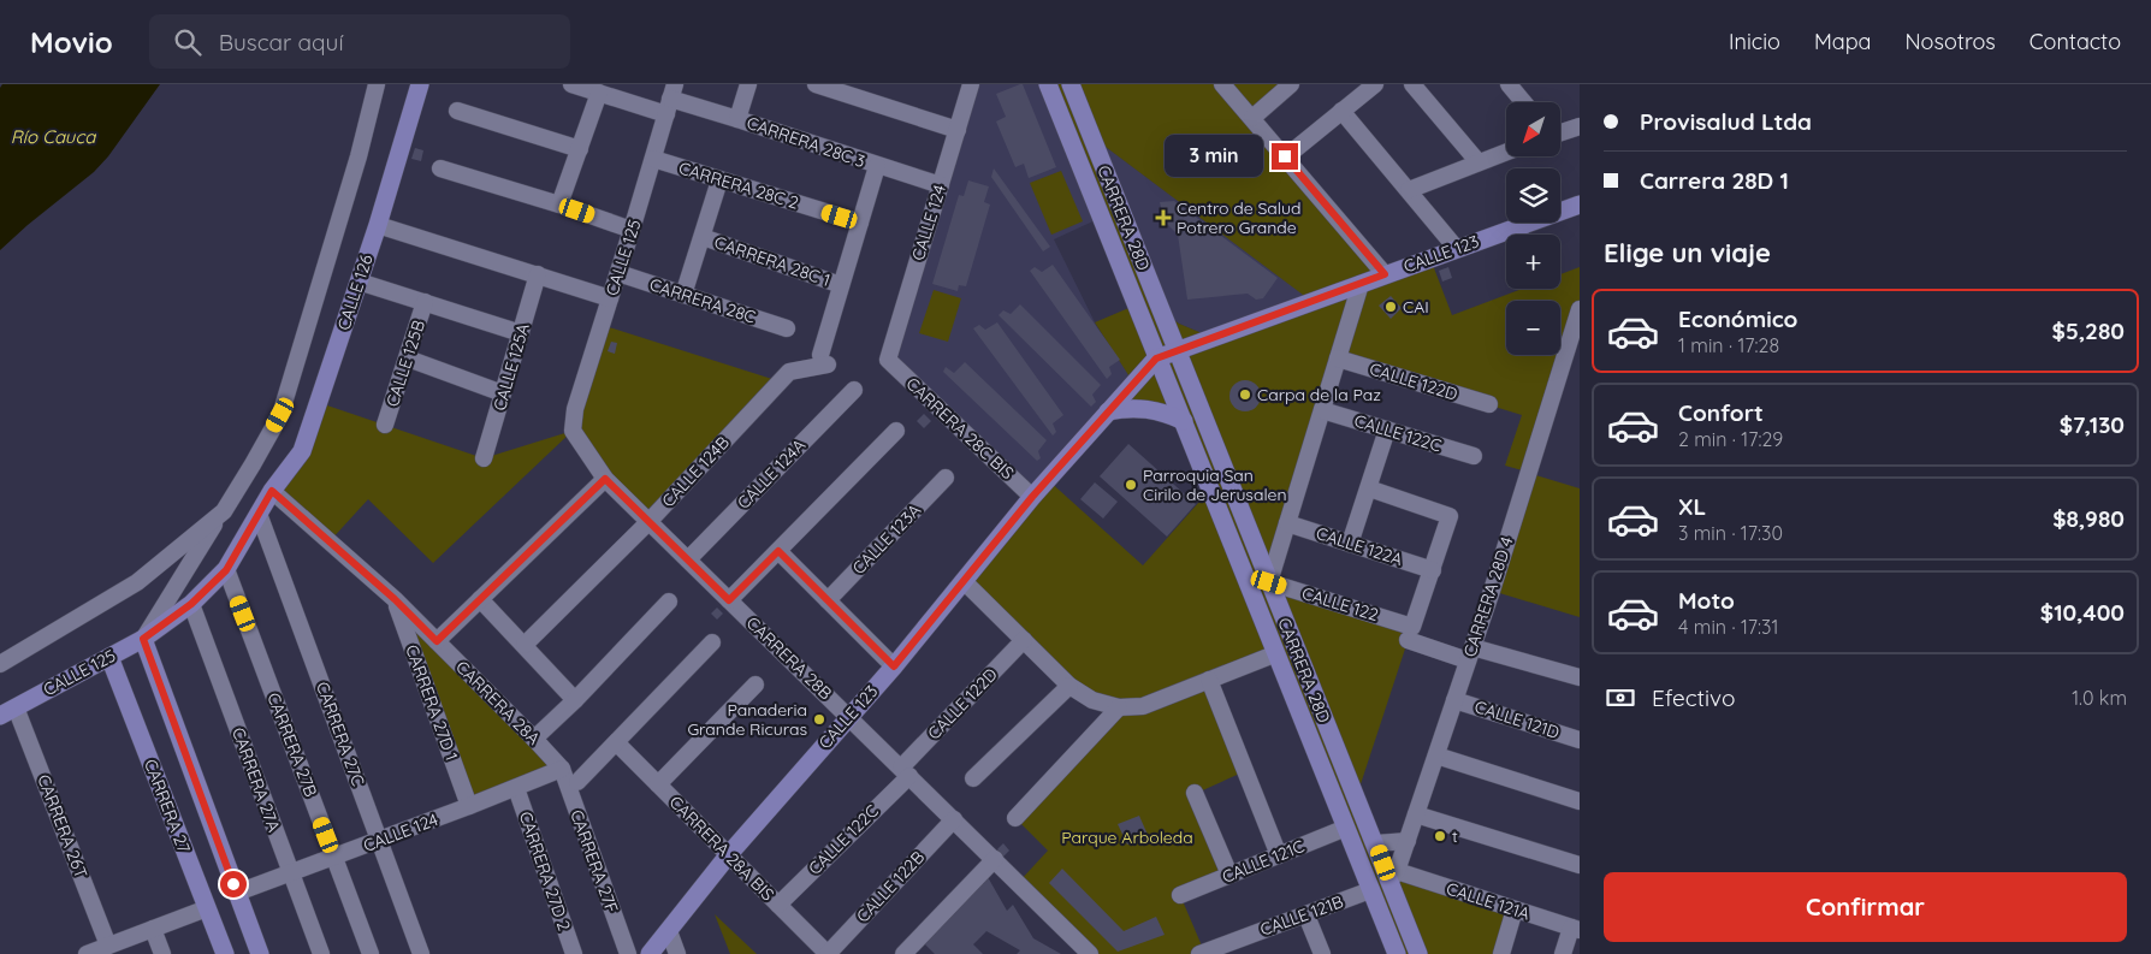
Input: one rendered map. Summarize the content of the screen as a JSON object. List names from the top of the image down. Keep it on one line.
{"streets":{"street":["CARRERA 28C 3","CARRERA 28C 2","CARRERA 28D","CALLE 124","CALLE 123","CALLE 125","CARRERA 28C 1","CALLE 126","CARRERA 28C","CALLE 125B","CALLE 125A","CALLE 122D","CARRERA 28C BIS","CALLE 122C","CALLE 124B","CALLE 124A","CALLE 123A","CALLE 122A","CARRERA 28D 4","CALLE 122","CARRERA 28B","CARRERA 27D 1","CARRERA 28A","CALLE 121D","CARRERA 27C","CARRERA 27B","CARRERA 27A","CARRERA 27","CARRERA 26T","CARRERA 28A BIS","CARRERA 27F","CALLE 121C","CARRERA 27D 2","CALLE 122B","CALLE 121A","CALLE 121B"]},"crossings":[["CARRERA 28C 3","CALLE 124"],["CARRERA 28C 3","CALLE 125"],["CARRERA 28C 2","CALLE 125"],["CARRERA 28D","CALLE 123"],["CARRERA 28D","CARRERA 28D 4"],["CARRERA 28D","CALLE 122"],["CARRERA 28D","CALLE 121C"],["CARRERA 28D","CALLE 121A"],["CARRERA 28D","CALLE 121B"],["CALLE 124","CARRERA 28C BIS"],["CALLE 124","CARRERA 27D 1"],["CALLE 124","CARRERA 28A"],["CALLE 124","CARRERA 27C"],["CALLE 124","CARRERA 27B"],["CALLE 124","CARRERA 27A"],["CALLE 124","CARRERA 27F"],["CALLE 124","CARRERA 27D 2"],["CALLE 123","CARRERA 28C BIS"],["CALLE 123","CARRERA 28B"],["CALLE 123","CARRERA 28A BIS"],["CALLE 125","CALLE 126"],["CALLE 125","CARRERA 28C"],["CALLE 125","CARRERA 28B"],["CALLE 125","CARRERA 28A"],["CALLE 125","CARRERA 27C"],["CALLE 125","CARRERA 27B"],["CALLE 125","CARRERA 27A"],["CALLE 125","CARRERA 27"],["CALLE 125","CARRERA 26T"],["CARRERA 28C 1","CALLE 124B"],["CALLE 126","CARRERA 28A"],["CALLE 122D","CALLE 122C"],["CALLE 122D","CARRERA 28B"],["CALLE 122C","CARRERA 28B"],["CALLE 122C","CARRERA 28A BIS"],["CALLE 124B","CARRERA 28B"],["CALLE 124A","CARRERA 28B"],["CARRERA 28D 4","CALLE 122"],["CARRERA 28D 4","CALLE 121D"],["CARRERA 28D 4","CALLE 121A"],["CARRERA 28B","CALLE 122B"],["CARRERA 27D 1","CARRERA 28A"],["CARRERA 28A","CARRERA 27F"],["CARRERA 28A BIS","CALLE 122B"]],"water":["Río Cauca"],"parks":["Parque Arboleda"],"places":{"health":["Centro de Salud Potrero Grande"],"other":["CAI","Carpa de la Paz","Parroquia San Cirilo de Jerusalen","Panaderia Grande Ricuras","t"]},"north":"bottom left","page":{"header":"Movio","search":"Buscar aquí","nav":["Inicio","Mapa","Nosotros","Contacto"],"banner":["Provisalud Ltda","Carrera 28D 1"],"map_buttons":["+","−"],"bubble":"3 min","heading":"Elige un viaje","list":[{"name":"Económico","note":"1 min · 17:28","value":"$5,280"},{"name":"Confort","note":"2 min · 17:29","value":"$7,130"},{"name":"XL","note":"3 min · 17:30","value":"$8,980"},{"name":"Moto","note":"4 min · 17:31","value":"$10,400"}],"pay":["Efectivo","1.0 km"],"buttons":"Confirmar"}}
